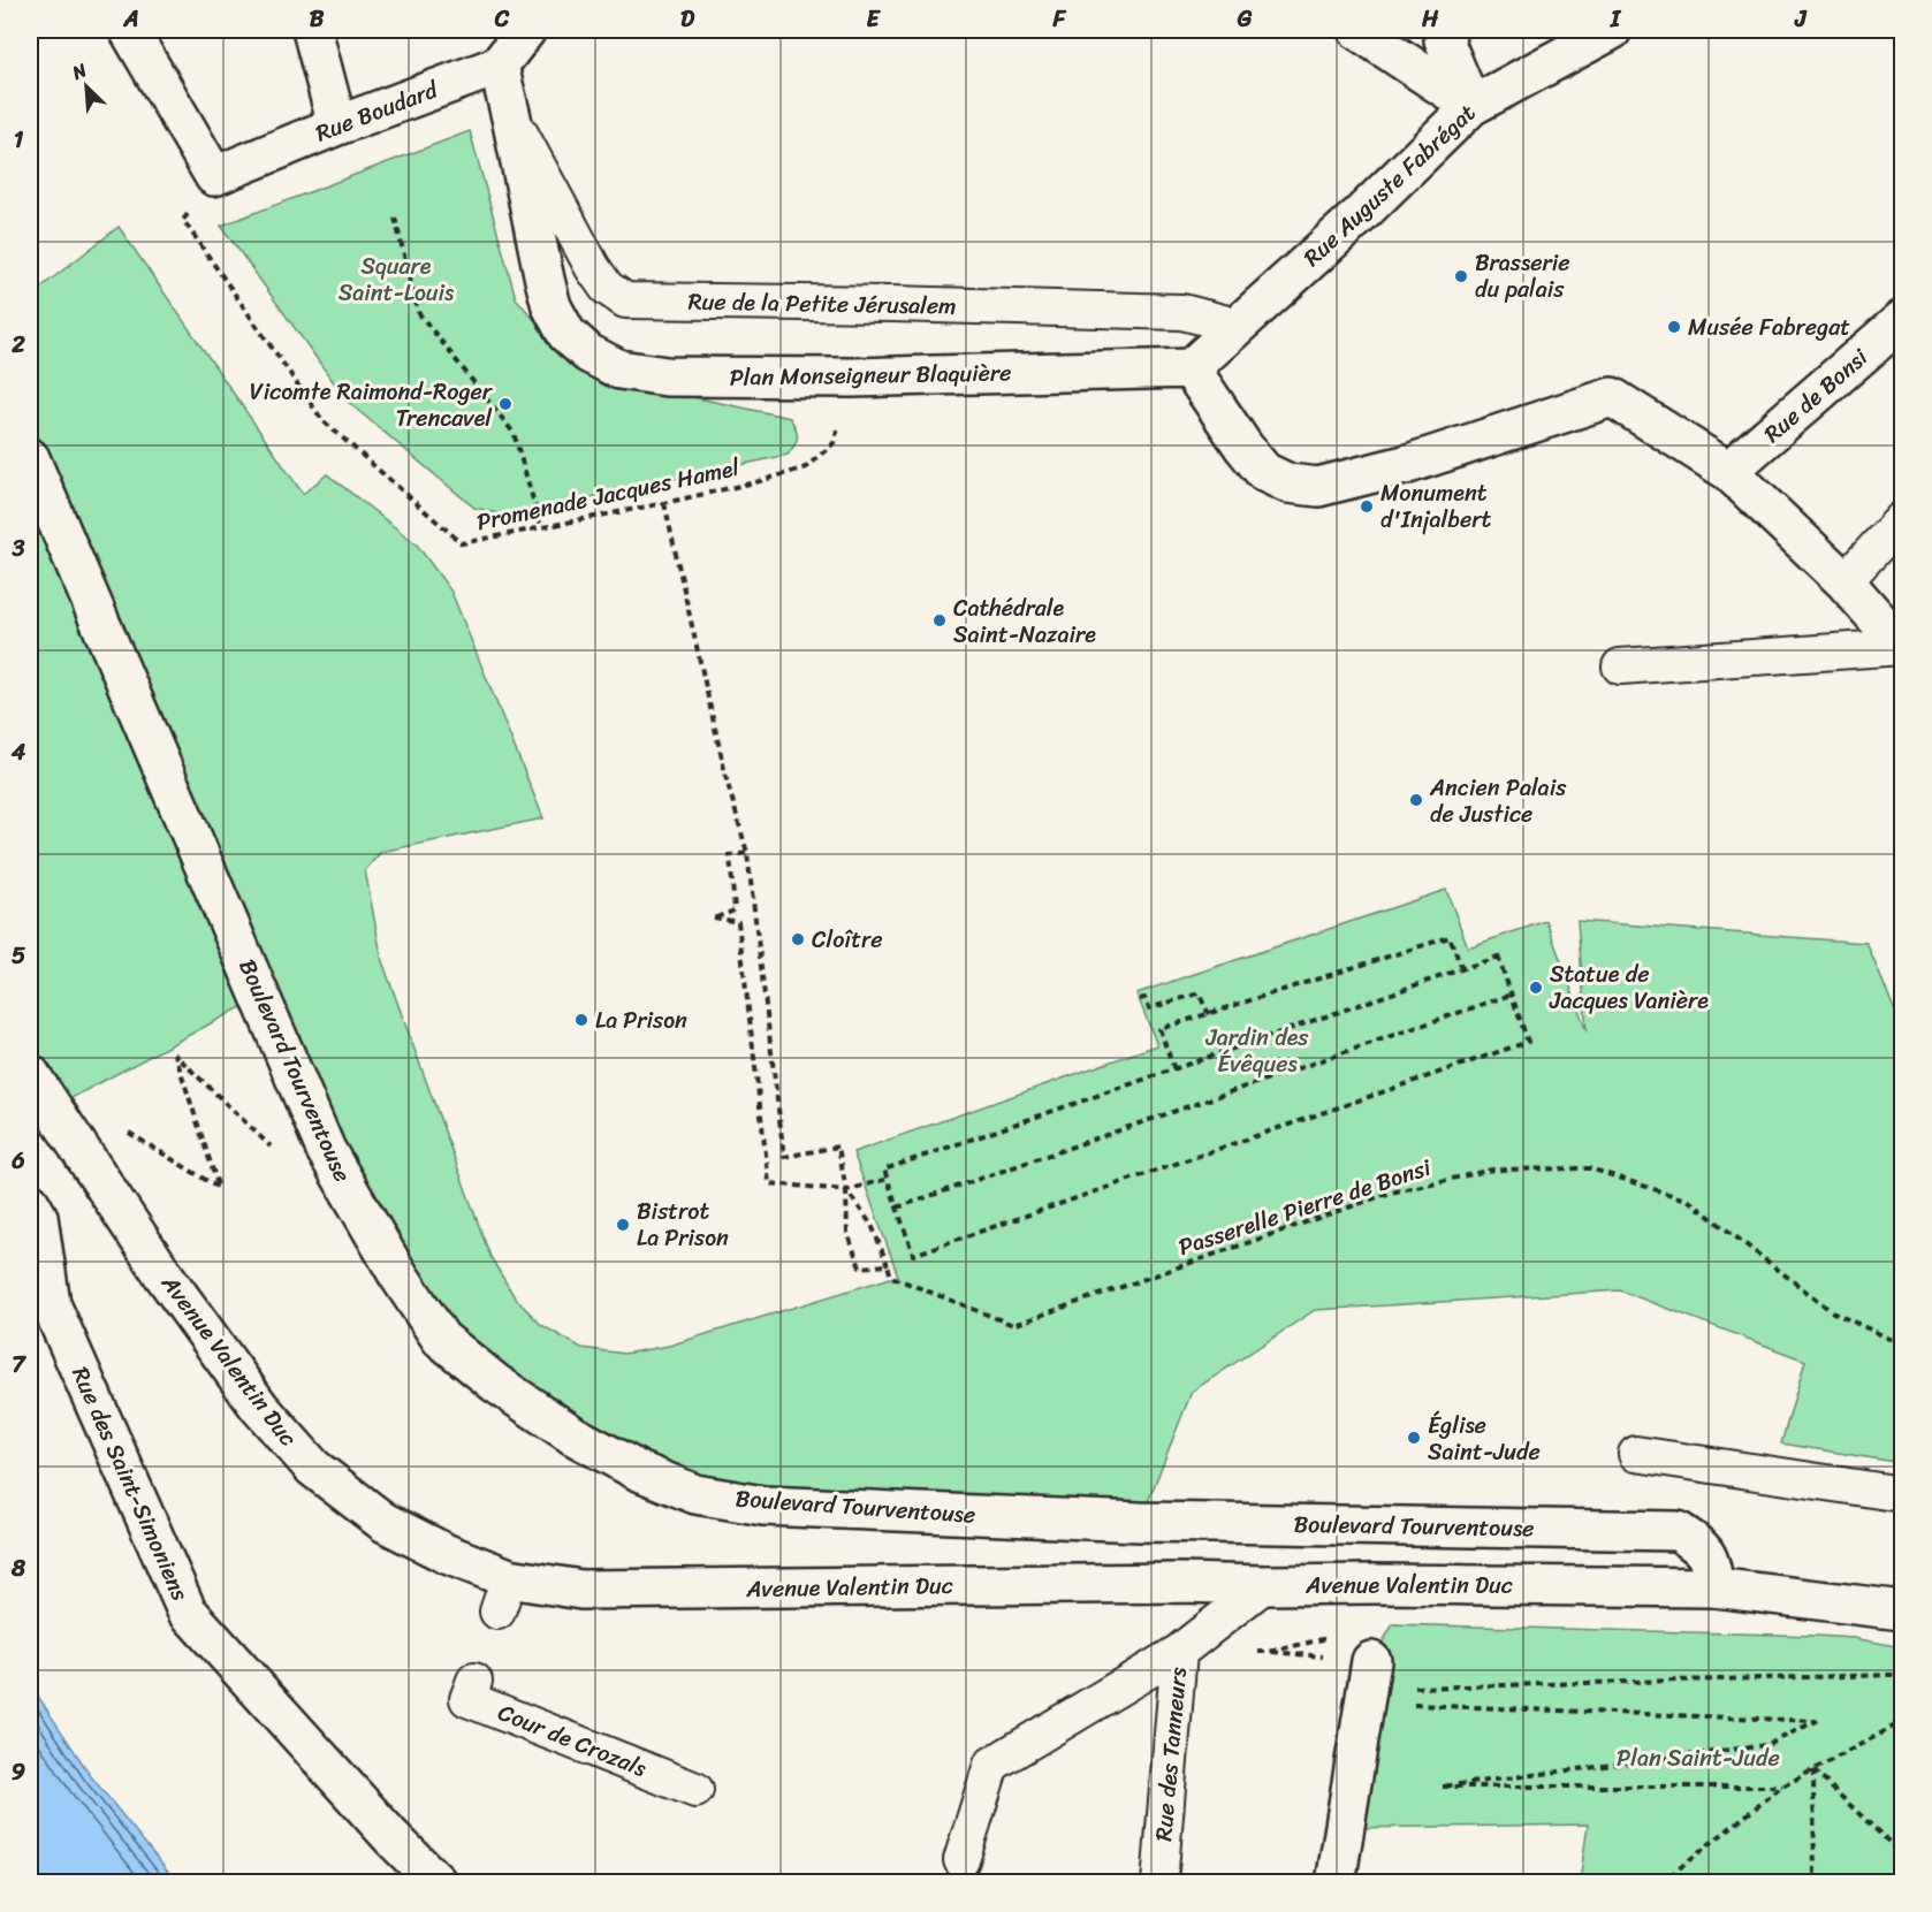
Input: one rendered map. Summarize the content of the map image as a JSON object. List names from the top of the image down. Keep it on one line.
{"streets":{"street":["Rue Boudard","Rue Auguste Fabrégat","Plan Monseigneur Blaquière","Rue de Bonsi","Boulevard Tourventouse","Avenue Valentin Duc","Rue des Saint-Simoniens"],"lane":["Rue de la Petite Jérusalem","Cour de Crozals","Rue des Tanneurs"],"path":["Promenade Jacques Hamel","Passerelle Pierre de Bonsi"]},"crossings":[["Rue Boudard","Plan Monseigneur Blaquière"],["Rue Boudard","Promenade Jacques Hamel"],["Rue Auguste Fabrégat","Rue de la Petite Jérusalem"],["Rue Auguste Fabrégat","Plan Monseigneur Blaquière"],["Rue de la Petite Jérusalem","Plan Monseigneur Blaquière"],["Plan Monseigneur Blaquière","Promenade Jacques Hamel"],["Boulevard Tourventouse","Avenue Valentin Duc"],["Avenue Valentin Duc","Rue des Tanneurs"]],"parks":["Square Saint-Louis","Jardin des Évêques","Plan Saint-Jude"],"places":["Brasserie du palais","Musée Fabregat","Vicomte Raimond-Roger Trencavel","Monument d'Injalbert","Cathédrale Saint-Nazaire","Ancien Palais de Justice","Cloître","Statue de Jacques Vanière","La Prison","Bistrot La Prison","Église Saint-Jude"],"north":"top left","grid":{"columns":["A","B","C","D","E","F","G","H","I","J"],"rows":["1","2","3","4","5","6","7","8","9"]}}
